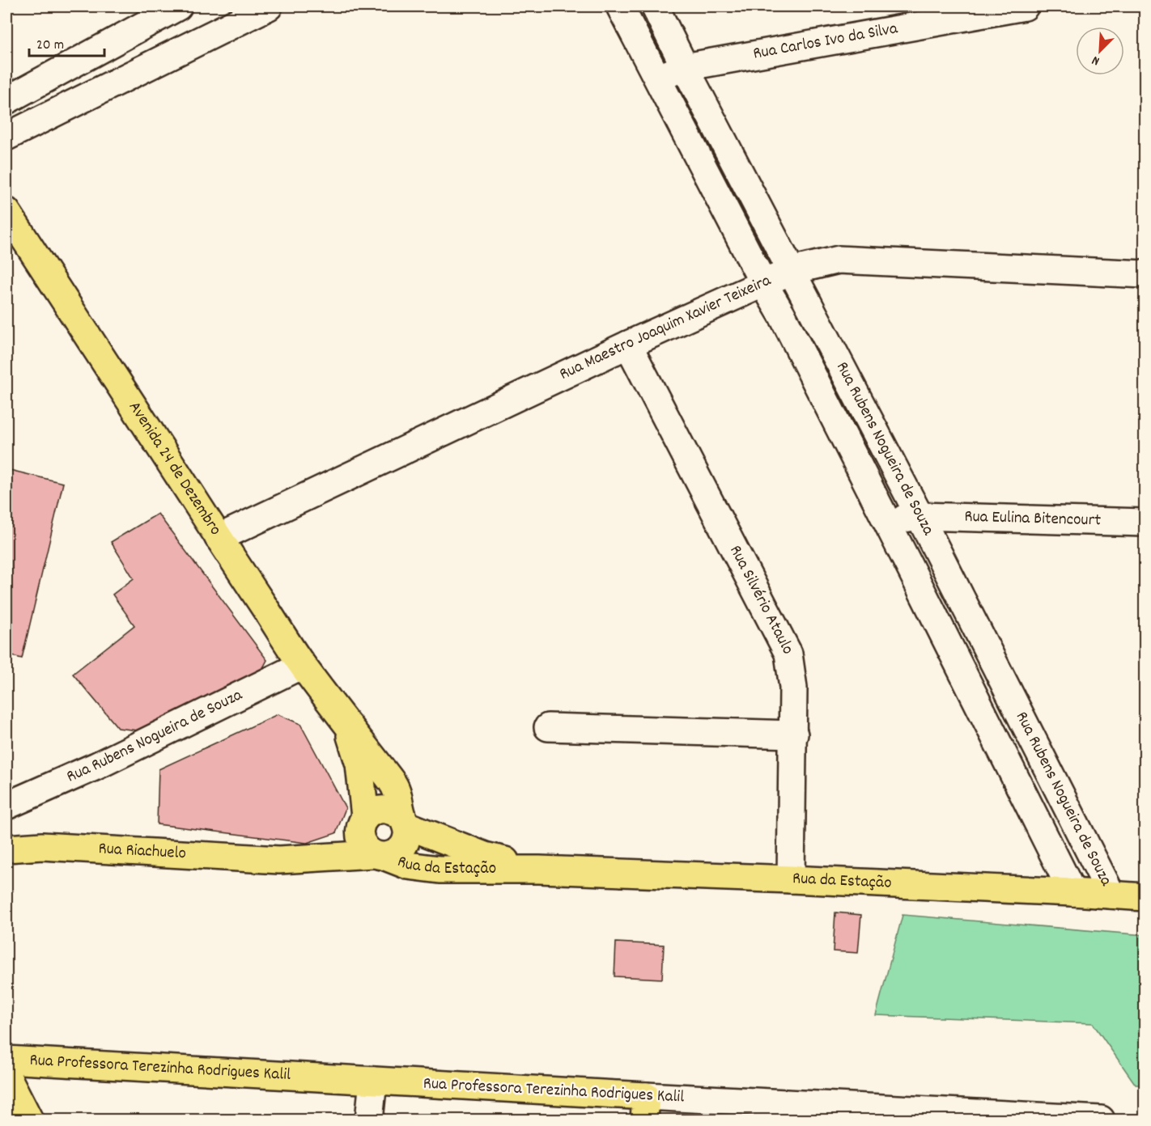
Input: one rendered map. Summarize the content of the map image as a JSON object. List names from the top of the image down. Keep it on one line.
{"streets":{"main road":["Avenida 24 de Dezembro","Rua Riachuelo","Rua da Estação","Rua Professora Terezinha Rodrigues Kalil"],"street":["Rua Carlos Ivo da Silva","Rua Maestro Joaquim Xavier Teixeira","Rua Rubens Nogueira de Souza","Rua Eulina Bitencourt","Rua Silvério Ataulo"]},"crossings":[["Rua Carlos Ivo da Silva","Rua Rubens Nogueira de Souza"],["Rua Maestro Joaquim Xavier Teixeira","Rua Rubens Nogueira de Souza"],["Rua Maestro Joaquim Xavier Teixeira","Avenida 24 de Dezembro"],["Rua Maestro Joaquim Xavier Teixeira","Rua Silvério Ataulo"],["Rua Rubens Nogueira de Souza","Avenida 24 de Dezembro"],["Rua Rubens Nogueira de Souza","Rua Eulina Bitencourt"],["Rua Rubens Nogueira de Souza","Rua da Estação"],["Avenida 24 de Dezembro","Rua Riachuelo"],["Avenida 24 de Dezembro","Rua da Estação"],["Rua Silvério Ataulo","Rua da Estação"],["Rua Riachuelo","Rua da Estação"]],"scale_bar":"20 m","north":"bottom left"}
